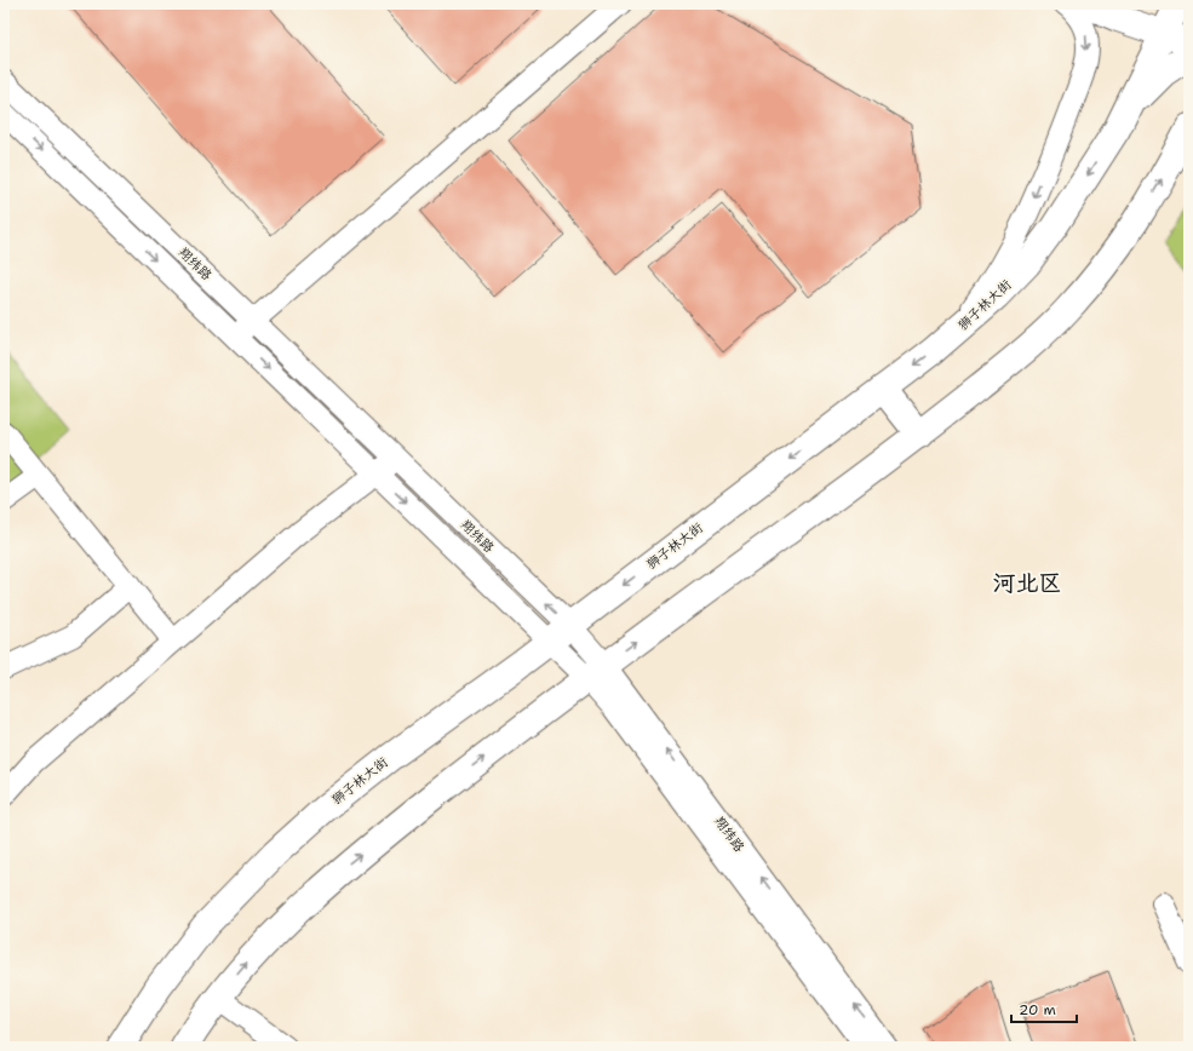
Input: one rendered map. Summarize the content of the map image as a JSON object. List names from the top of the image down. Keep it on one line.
{"streets":{"main road":["狮子林大街"],"street":["翔纬路"]},"crossings":[["翔纬路","狮子林大街"]],"districts":["河北区"],"scale_bar":"20 m"}
